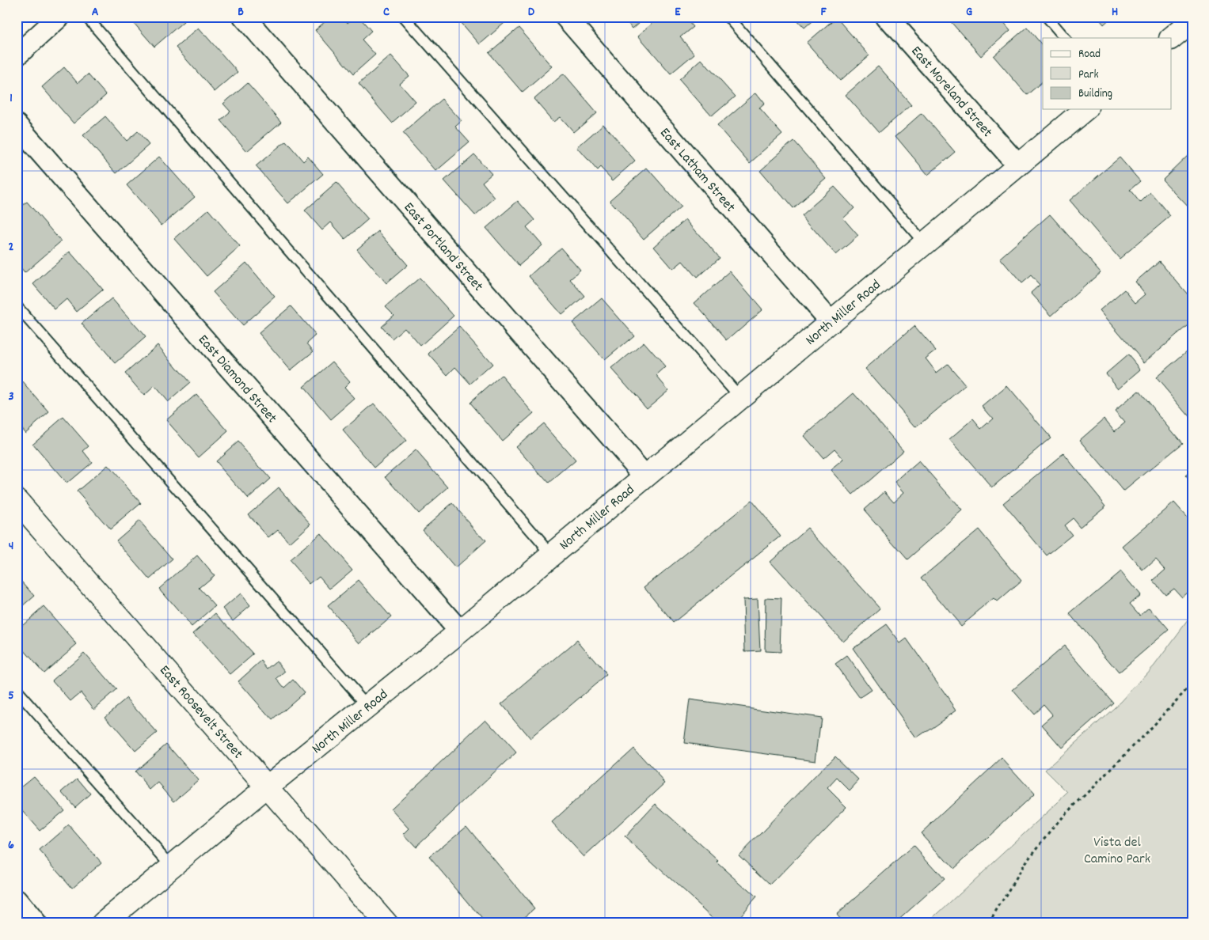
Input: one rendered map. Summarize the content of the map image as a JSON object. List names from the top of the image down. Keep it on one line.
{"streets":{"street":["East Moreland Street","East Latham Street","East Portland Street","North Miller Road","East Diamond Street","East Roosevelt Street"]},"crossings":[["East Moreland Street","North Miller Road"],["East Latham Street","North Miller Road"],["East Portland Street","North Miller Road"],["North Miller Road","East Diamond Street"],["North Miller Road","East Roosevelt Street"]],"parks":["Vista del Camino Park"],"legend":["Road","Park","Building"],"grid":{"columns":["A","B","C","D","E","F","G","H"],"rows":["1","2","3","4","5","6"]}}
